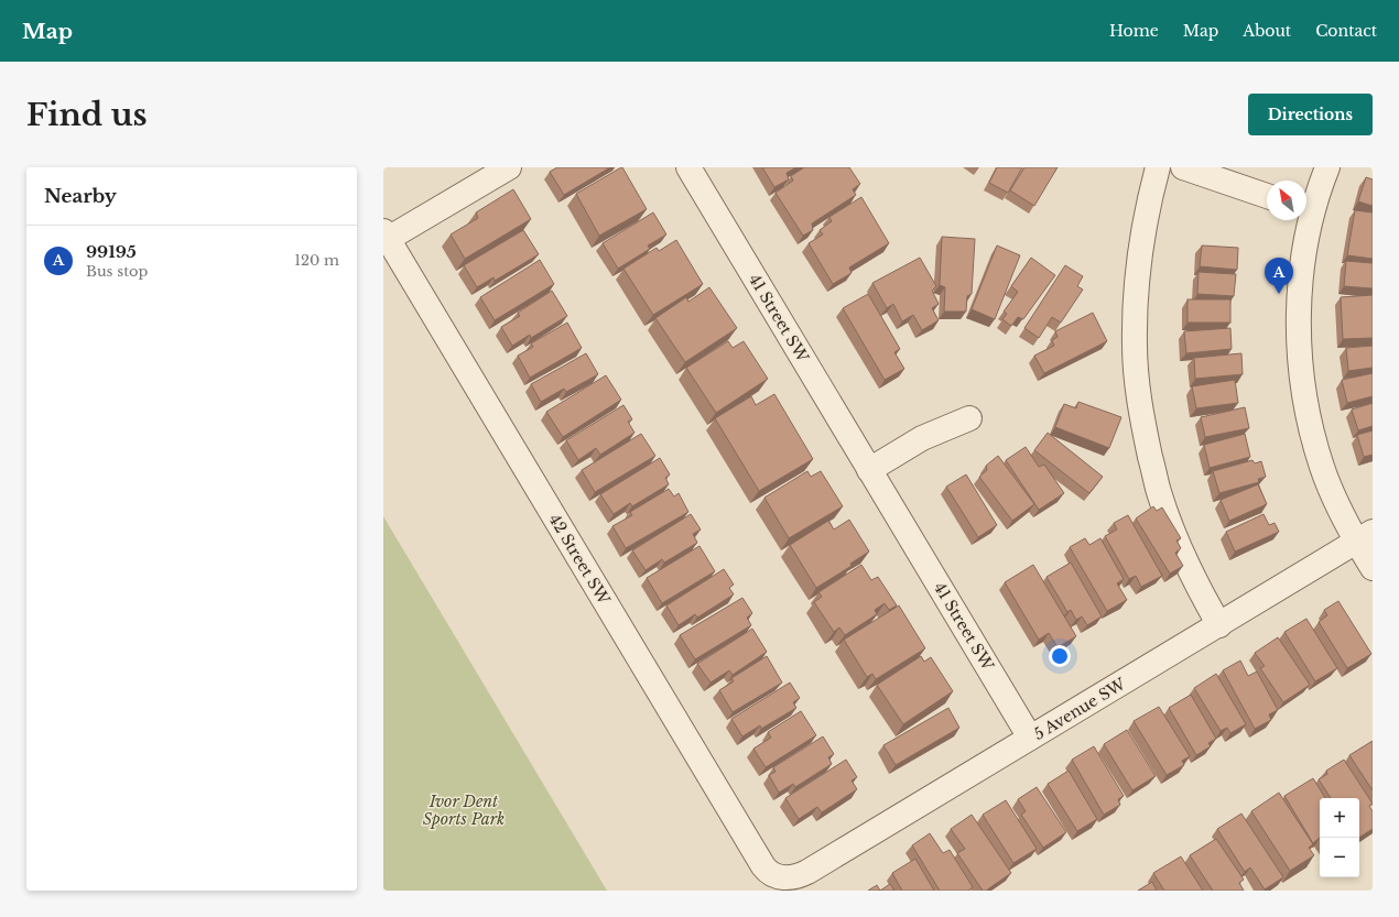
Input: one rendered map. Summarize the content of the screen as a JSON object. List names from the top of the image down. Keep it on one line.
{"streets":{"street":["41 Street SW","42 Street SW","5 Avenue SW"]},"crossings":[["41 Street SW","5 Avenue SW"],["42 Street SW","5 Avenue SW"]],"parks":["Ivor Dent Sports Park"],"north":"top left","page":{"header":"Map","nav":["Home","Map","About","Contact"],"buttons":"Directions","title":"Find us","heading":"Nearby","list":[{"mark":"A","name":"99195","note":"Bus stop","value":"120 m"}],"pins":"A","map_buttons":["+","−"]}}
